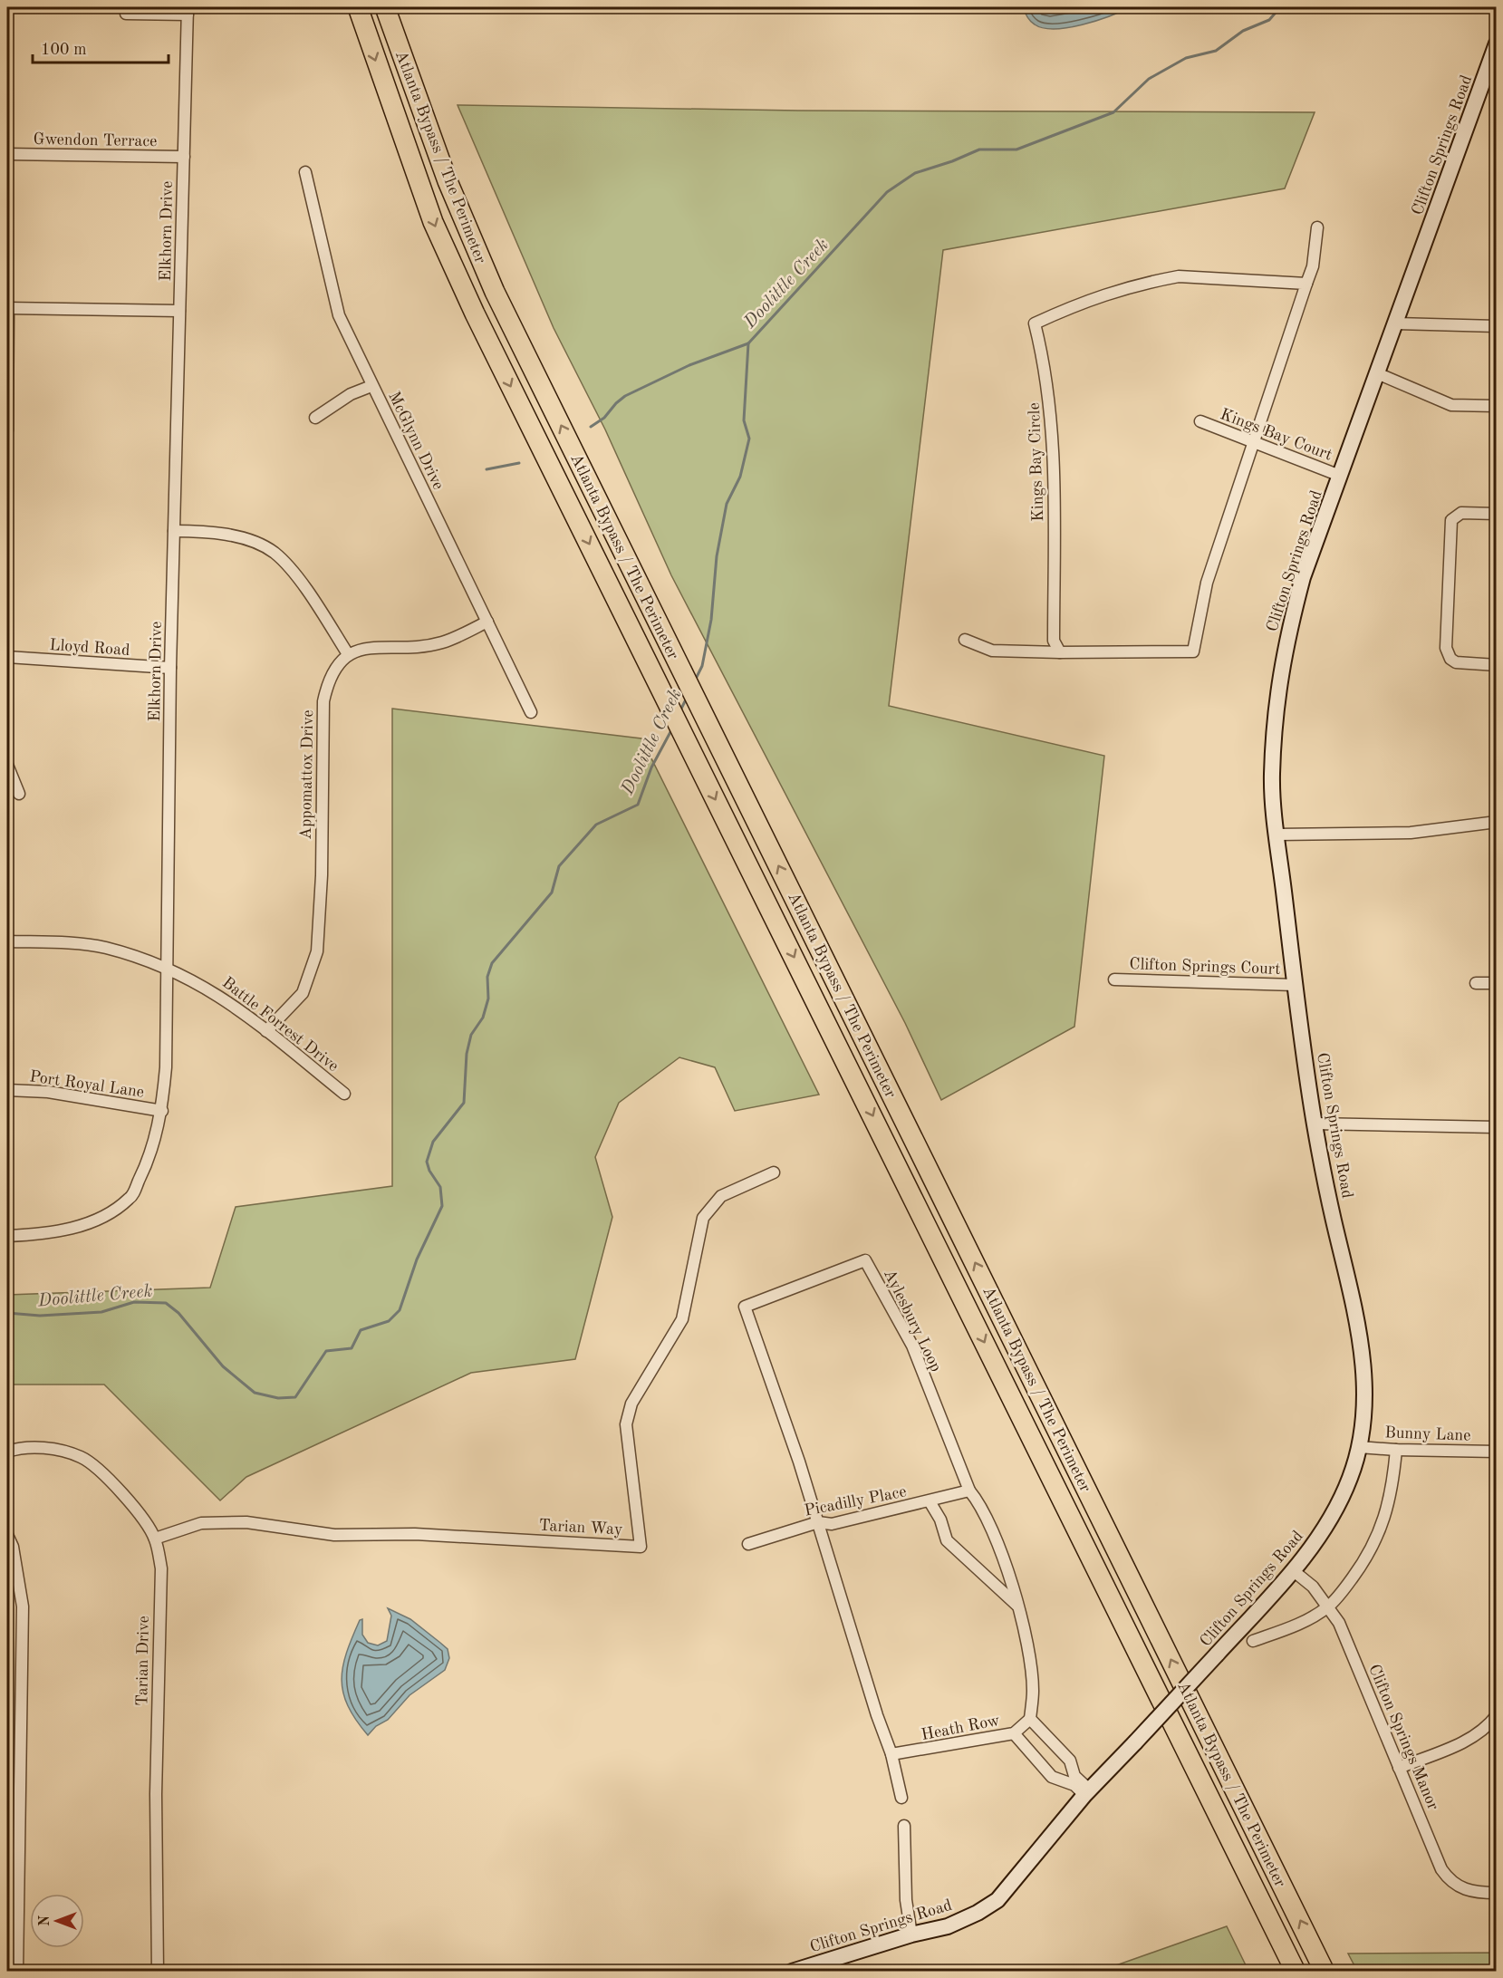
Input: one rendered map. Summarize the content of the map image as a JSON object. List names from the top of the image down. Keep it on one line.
{"streets":{"highway":["Atlanta Bypass / The Perimeter"],"street":["Gwendon Terrace","Clifton Springs Road","Elkhorn Drive","Kings Bay Court","McGlynn Drive","Kings Bay Circle","Lloyd Road","Appomattox Drive","Clifton Springs Court","Battle Forrest Drive","Port Royal Lane","Aylesbury Loop","Bunny Lane","Picadilly Place","Tarian Way","Tarian Drive","Heath Row","Clifton Springs Manor"]},"crossings":[["Gwendon Terrace","Elkhorn Drive"],["Clifton Springs Road","Kings Bay Court"],["Clifton Springs Road","Clifton Springs Court"],["Clifton Springs Road","Bunny Lane"],["Clifton Springs Road","Clifton Springs Manor"],["Elkhorn Drive","Lloyd Road"],["Elkhorn Drive","Battle Forrest Drive"],["Elkhorn Drive","Port Royal Lane"],["Appomattox Drive","Battle Forrest Drive"],["Aylesbury Loop","Picadilly Place"],["Aylesbury Loop","Heath Row"],["Tarian Way","Tarian Drive"]],"water":["Doolittle Creek"],"scale_bar":"100 m","north":"left"}
